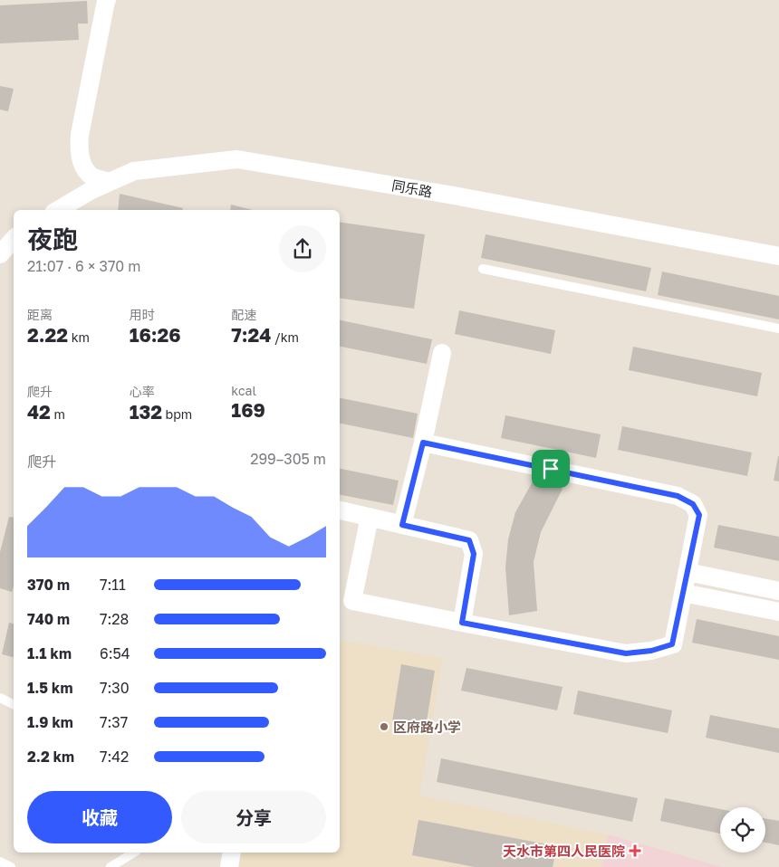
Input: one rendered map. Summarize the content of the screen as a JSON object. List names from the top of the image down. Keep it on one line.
{"streets":{"street":["同乐路"]},"places":{"other":["区府路小学"],"health":["天水市第四人民医院"]},"page":{"heading":["夜跑","21:07 · 6 × 370 m"],"stats":[["距离","2.22 km"],["用时","16:26"],["配速","7:24 /km"],["爬升","42 m"],["心率","132 bpm"],["kcal","169"]],"chart":["爬升","299–305 m"],"list":[{"name":"370 m","note":"7:11"},{"name":"740 m","note":"7:28"},{"name":"1.1 km","note":"6:54"},{"name":"1.5 km","note":"7:30"},{"name":"1.9 km","note":"7:37"},{"name":"2.2 km","note":"7:42"}],"buttons":["收藏","分享"]}}
